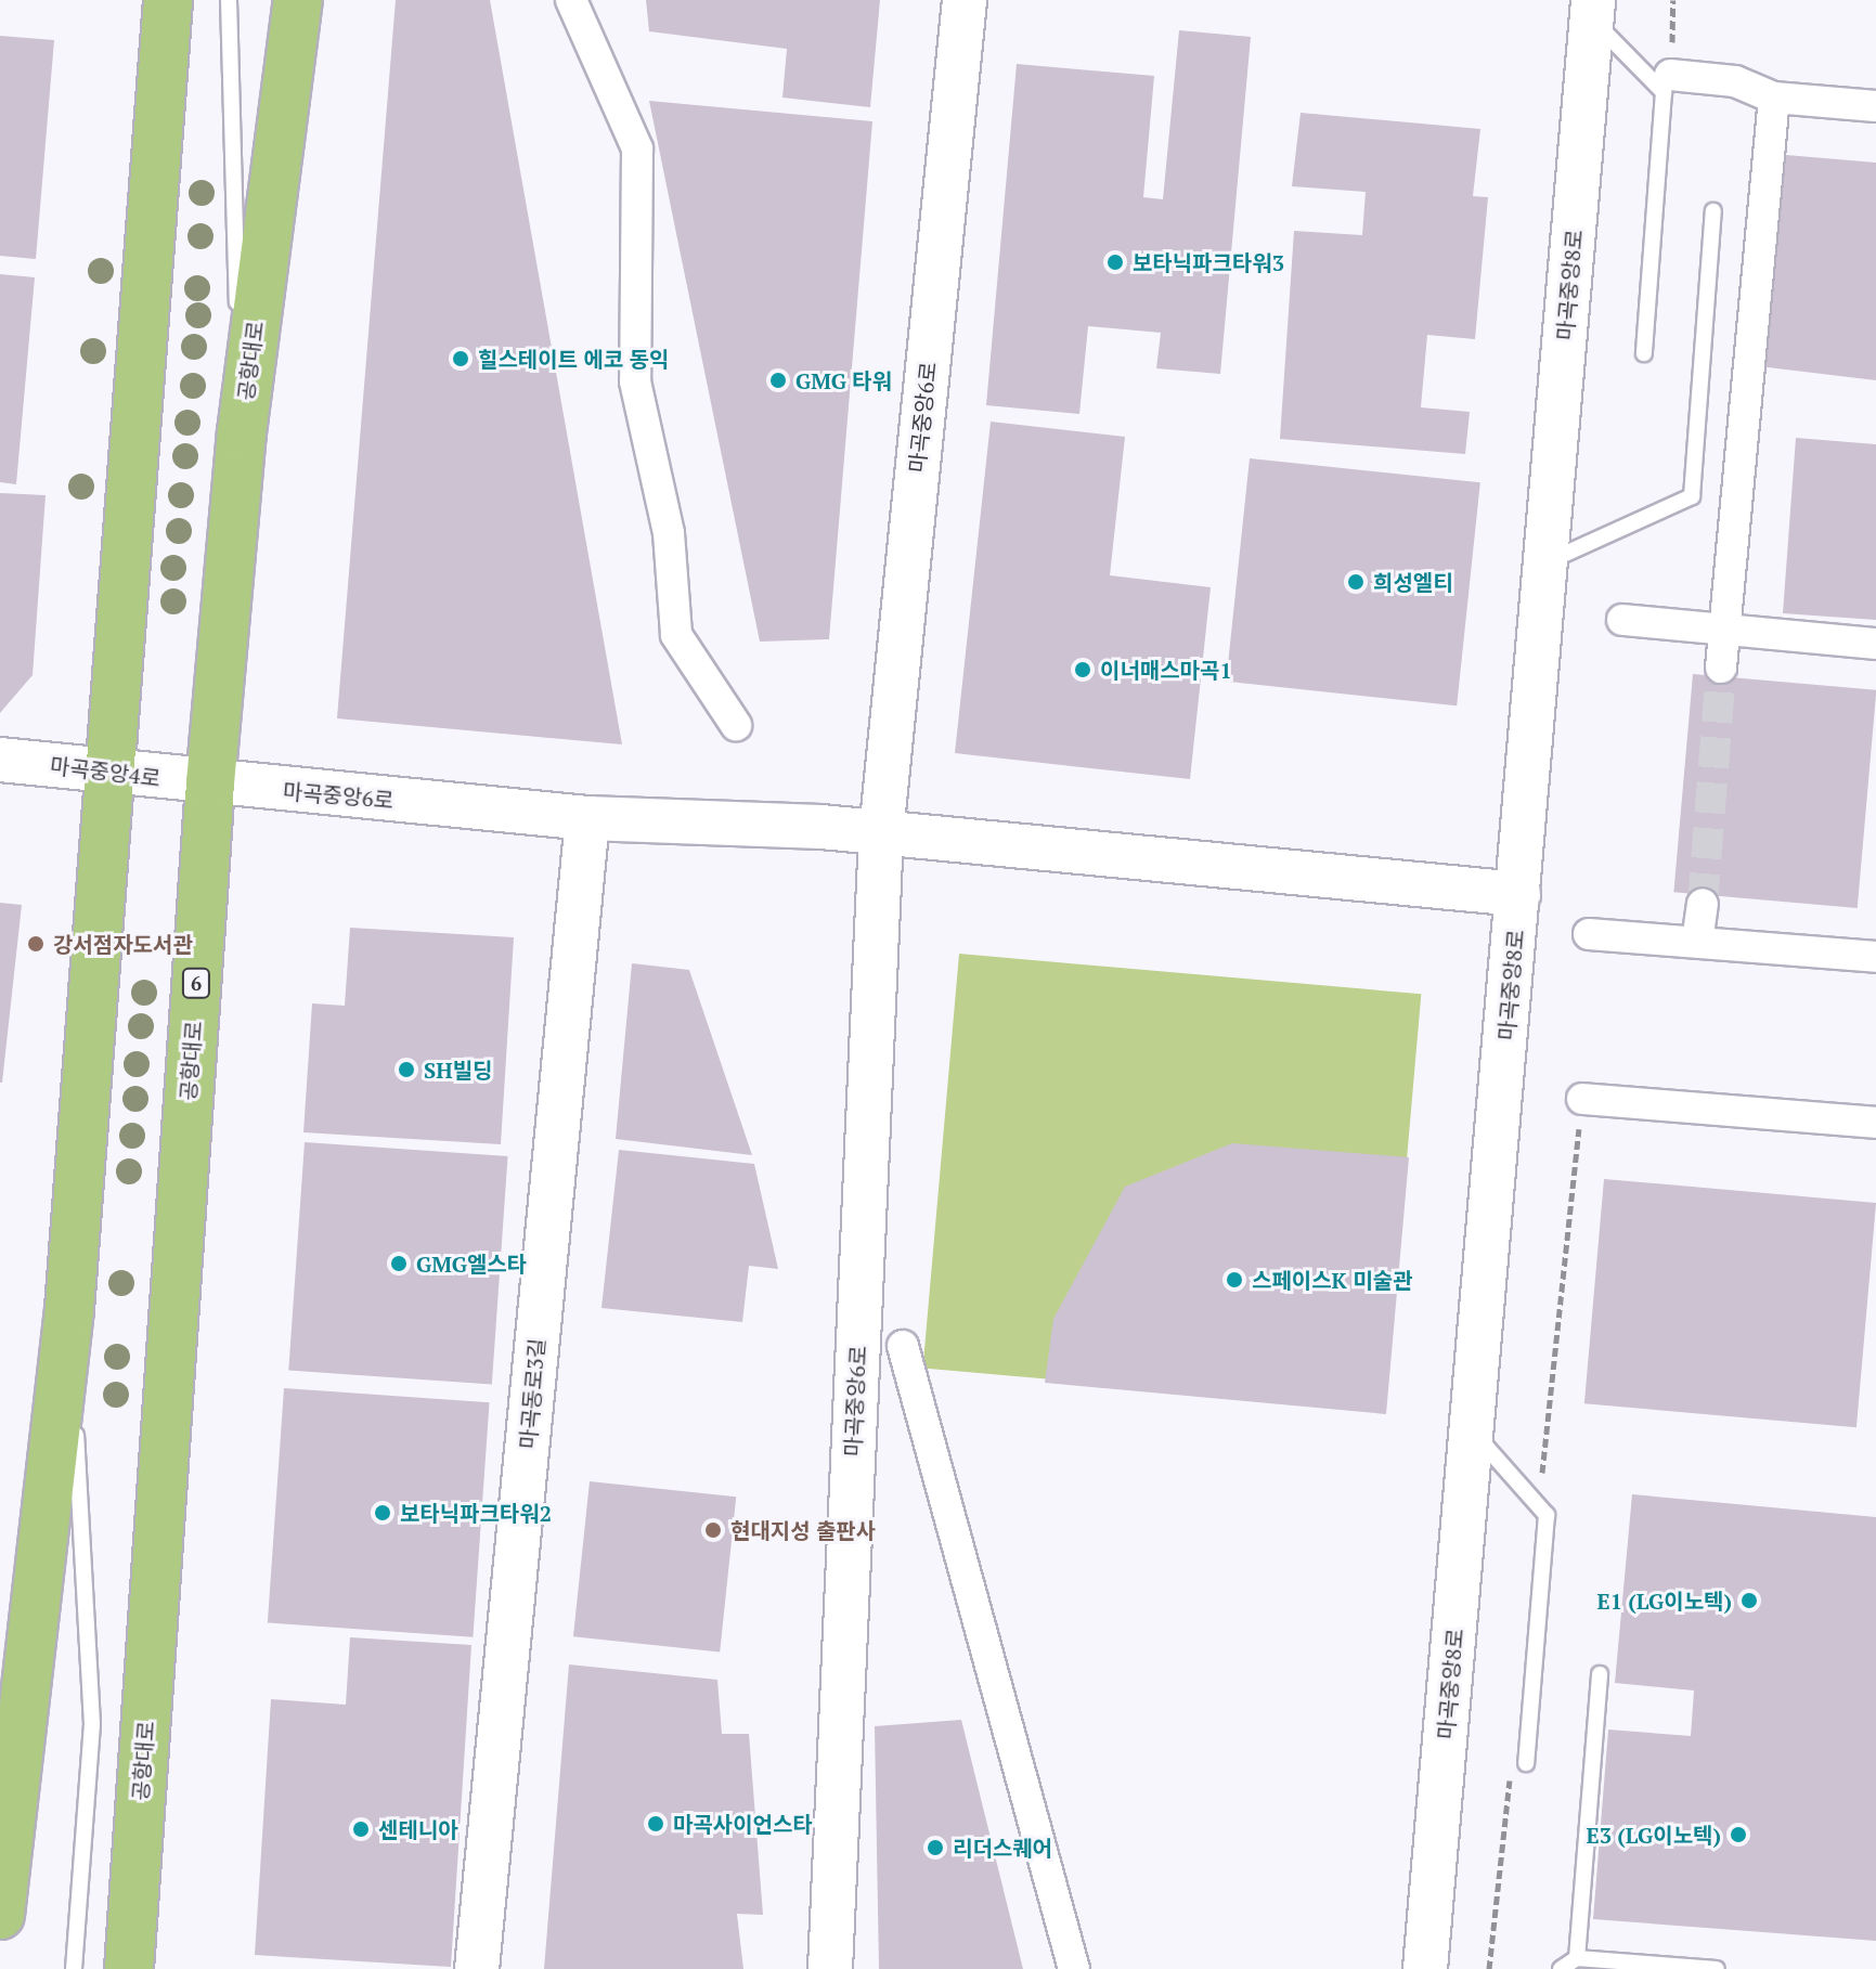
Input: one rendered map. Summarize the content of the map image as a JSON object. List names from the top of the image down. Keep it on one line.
{"streets":{"main road":["공항대로","6"],"street":["마곡중앙8로","마곡중앙6로","마곡중앙4로","마곡동로3길"]},"crossings":[["마곡중앙8로","마곡중앙6로"],["공항대로","마곡중앙6로"],["공항대로","마곡중앙4로"],["마곡중앙6로","마곡중앙4로"],["마곡중앙6로","마곡동로3길"]],"places":["보타닉파크타워3","힐스테이트 에코 동익","GMG 타워","희성엘티","이너매스마곡1","강서점자도서관","SH빌딩","GMG엘스타","스페이스K 미술관","보타닉파크타워2","현대지성 출판사","E1 (LG이노텍)","마곡사이언스타","센테니아","E3 (LG이노텍)","리더스퀘어"]}
